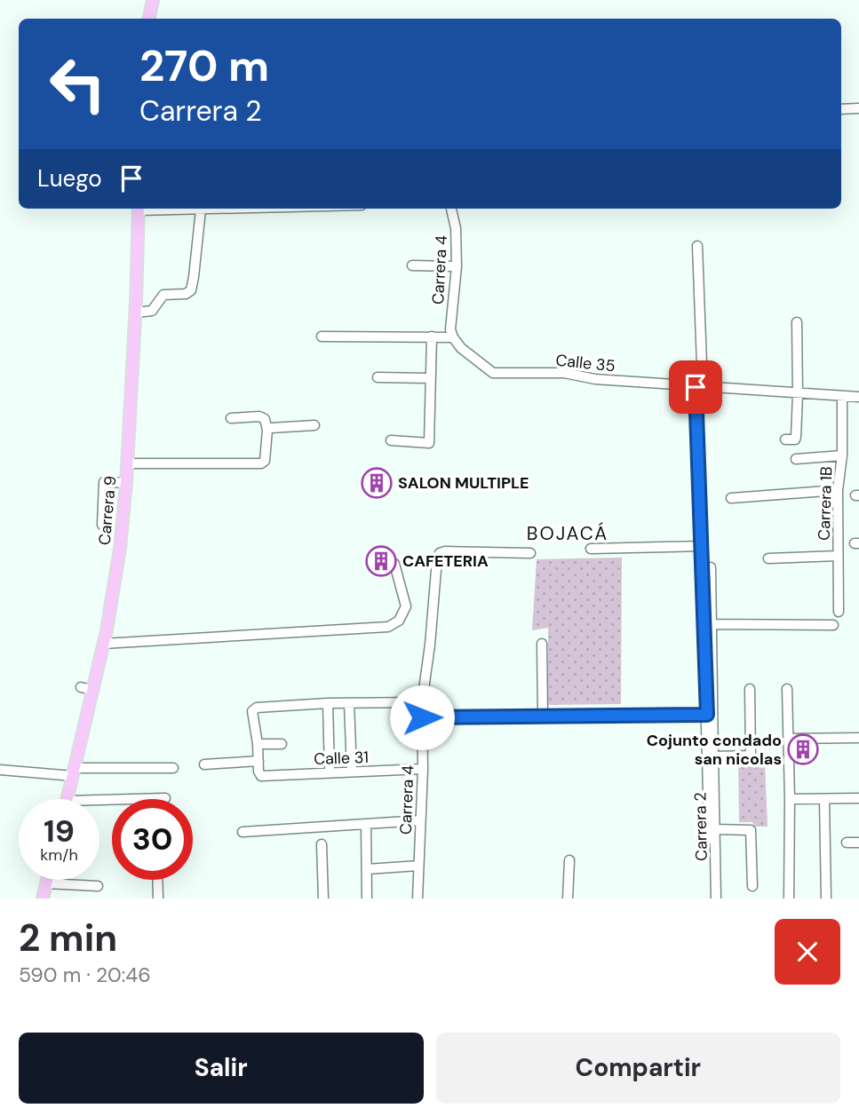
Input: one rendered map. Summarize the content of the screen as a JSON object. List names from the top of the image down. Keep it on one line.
{"streets":{"main road":["Carrera 9"],"street":["Carrera 4","Calle 35","Carrera 1B","Calle 31","Carrera 2"]},"crossings":[["Carrera 4","Calle 35"],["Carrera 4","Calle 31"],["Calle 35","Carrera 1B"]],"districts":["BOJACÁ"],"places":{"building":["SALON MULTIPLE","CAFETERIA","Cojunto condado san nicolas"]},"page":{"turn":["270 m","Carrera 2"],"then":"Luego","speed":"19 km/h","limit":"30","heading":["2 min","590 m · 20:46"],"buttons":["Salir","Compartir"]}}
